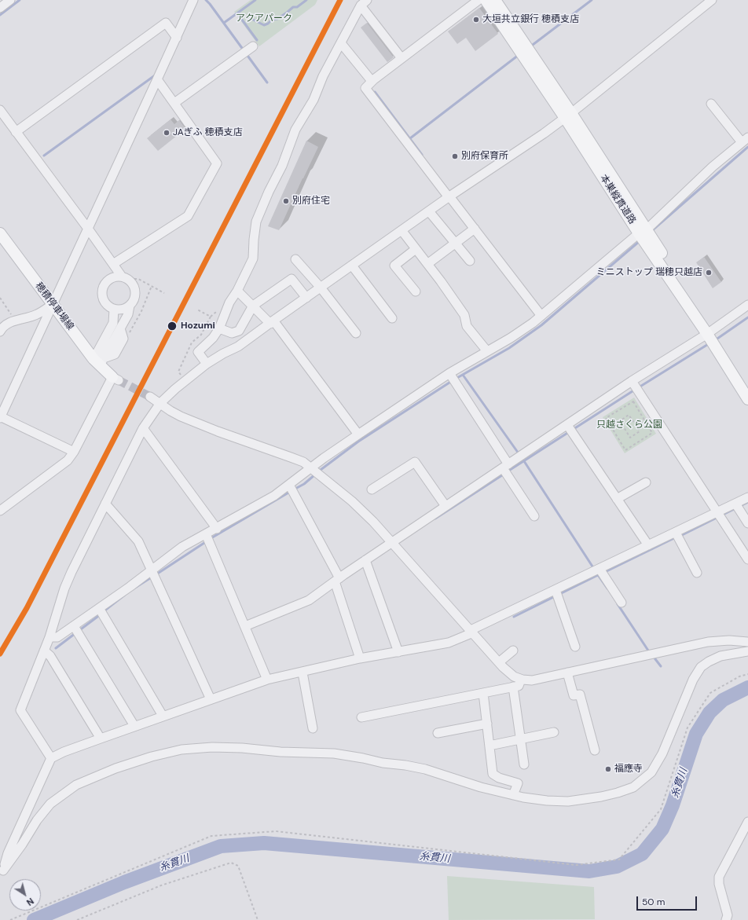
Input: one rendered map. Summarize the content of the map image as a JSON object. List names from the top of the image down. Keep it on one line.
{"streets":{"main road":["本巣縦貫道路","穂積停車場線"]},"water":["糸貫川"],"parks":["アクアパーク","只越さくら公園"],"places":["大垣共立銀行 穂積支店","JAぎふ 穂積支店","別府保育所","別府住宅","ミニストップ 瑞穂只越店","Hozumi","福應寺"],"scale_bar":"50 m","north":"bottom right"}
